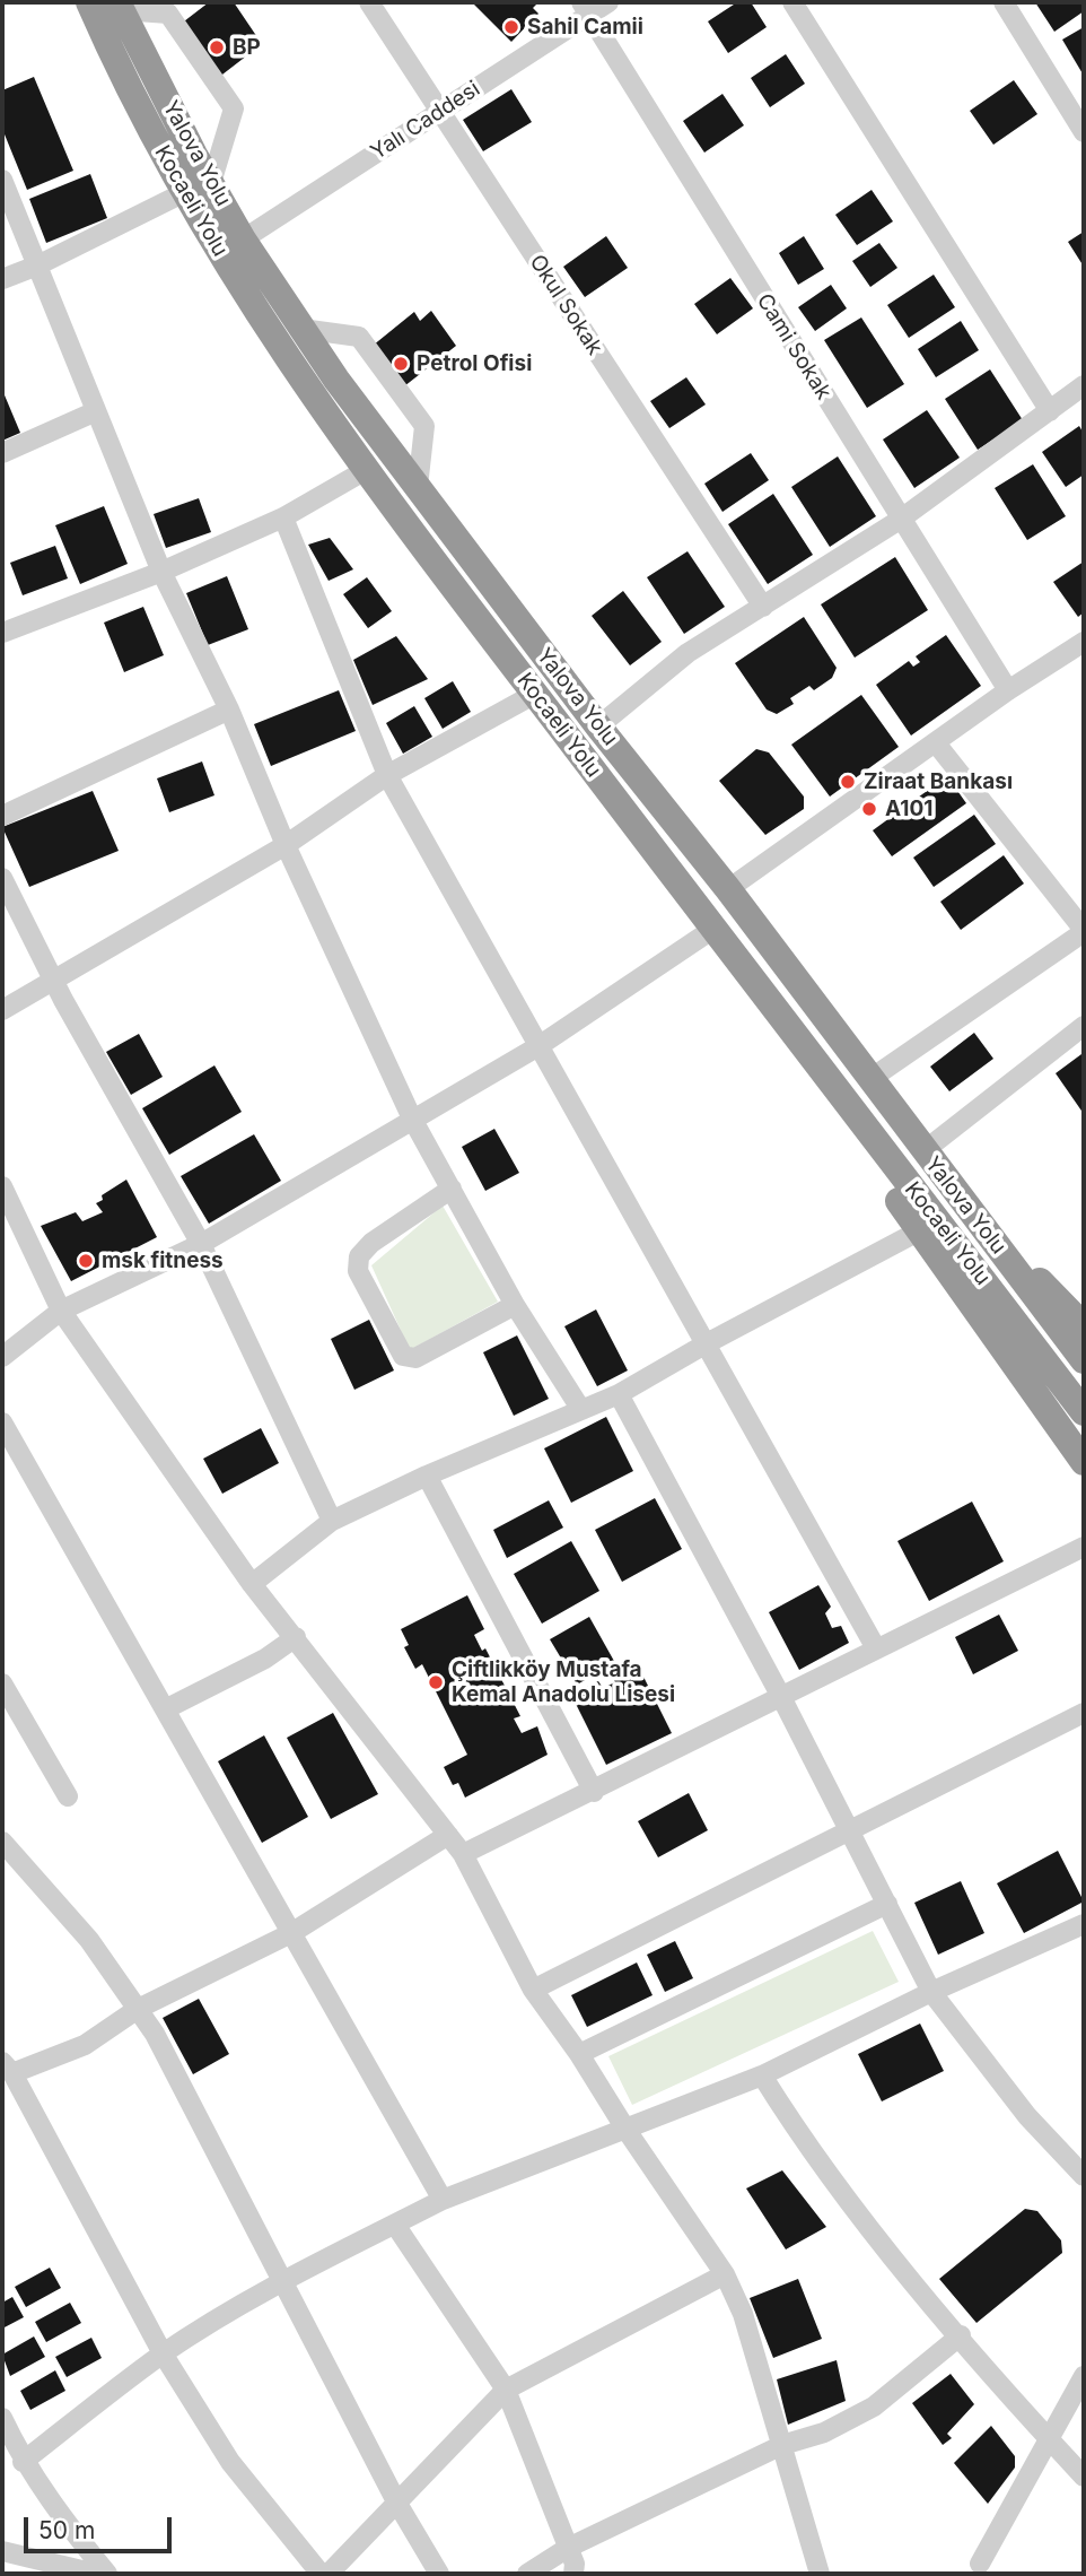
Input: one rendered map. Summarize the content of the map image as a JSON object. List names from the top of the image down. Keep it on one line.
{"streets":{"highway":["Yalova Yolu","Kocaeli̇ Yolu"],"street":["Yalı Caddesi","Okul Sokak","Cami Sokak"]},"crossings":[["Yalı Caddesi","Yalova Yolu"],["Yalı Caddesi","Okul Sokak"],["Yalı Caddesi","Cami Sokak"],["Yalova Yolu","Kocaeli̇ Yolu"]],"places":["Sahil Camii","BP","Petrol Ofisi","Ziraat Bankası","A101","msk fitness","Çiftlikköy Mustafa Kemal Anadolu Lisesi"],"scale_bar":"50 m"}
